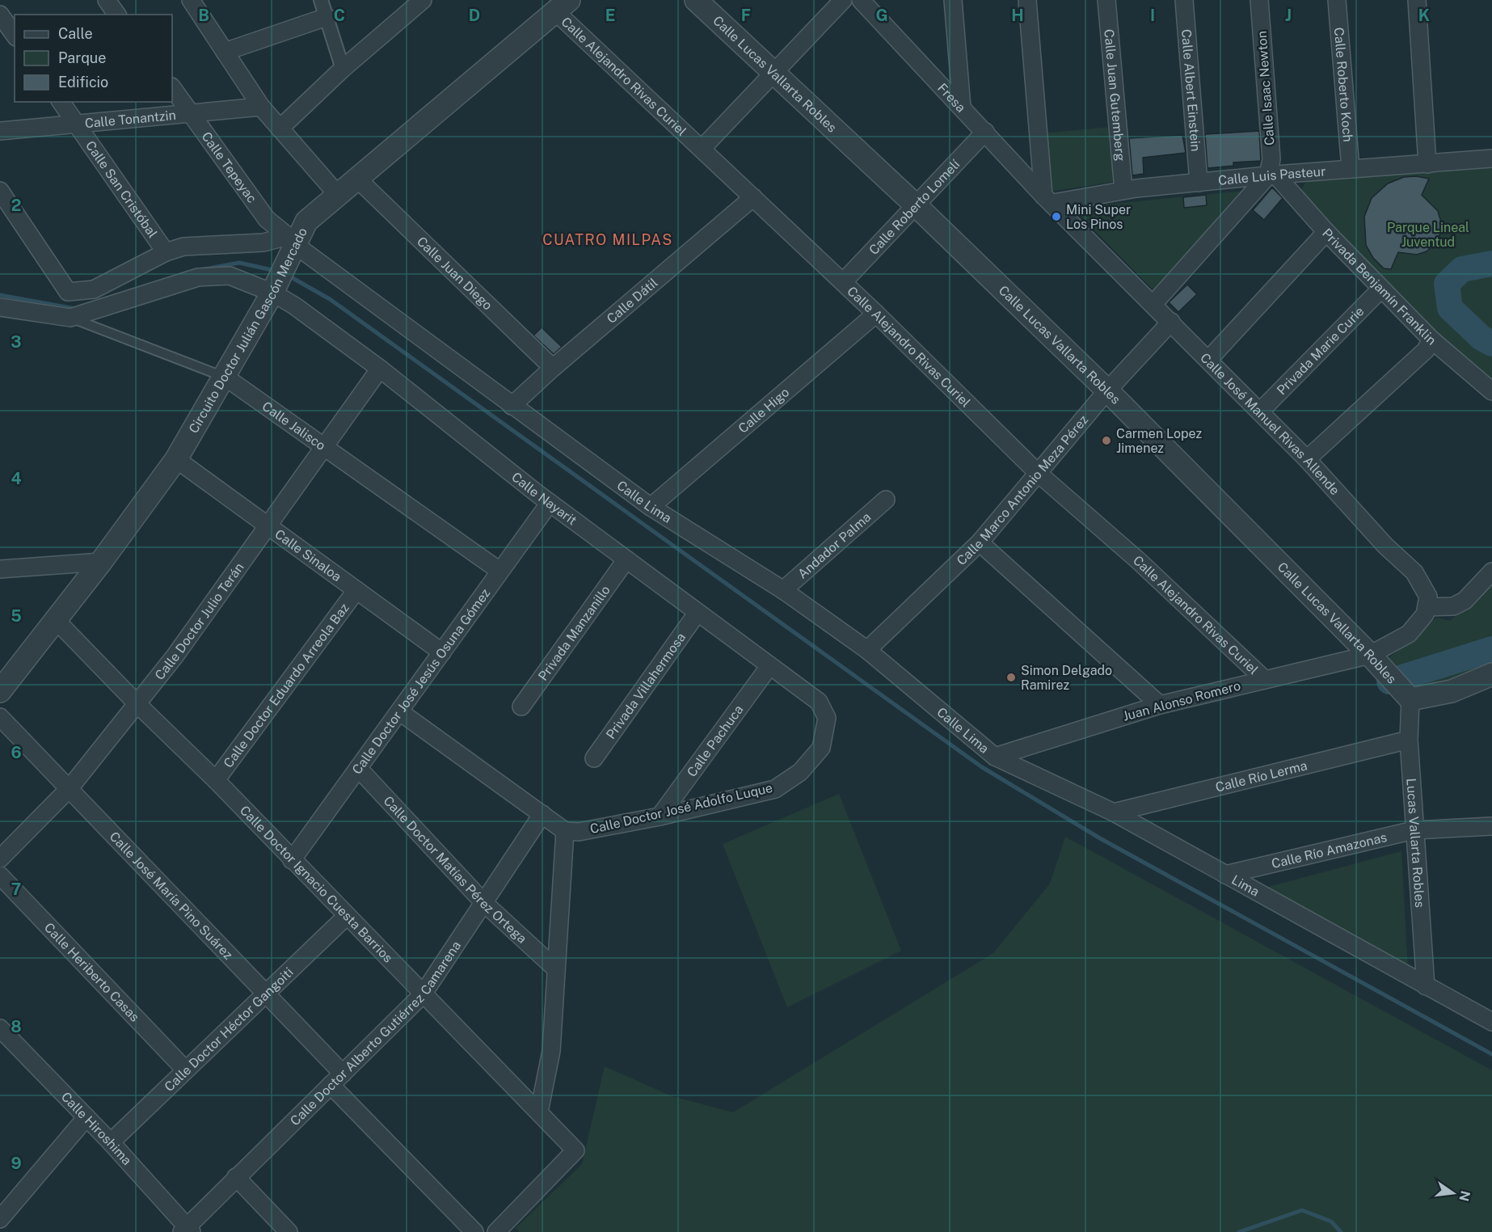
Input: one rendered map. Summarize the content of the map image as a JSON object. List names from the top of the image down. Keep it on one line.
{"streets":{"street":["Calle Lucas Vallarta Robles","Calle Alejandro Rivas Curiel","Calle Roberto Koch","Calle Isaac Newton","Calle Albert Einstein","Calle Juan Gutemberg","Fresa","Calle Tonantzin","Calle Tepeyac","Calle Luis Pasteur","Calle San Cristóbal","Calle Roberto Lomelí","Calle Juan Diego","Privada Benjamín Franklin","Calle Dátil","Circuito Doctor Julián Gascón Mercado","Privada Marie Curie","Calle Higo","Calle José Manuel Rivas Allende","Calle Jalisco","Calle Marco Antonio Meza Pérez","Calle Nayarit","Calle Lima","Andador Palma","Calle Sinaloa","Calle Doctor Julio Terán","Privada Manzanillo","Calle Doctor José Jesús Osuna Gómez","Calle Doctor Eduardo Arreola Baz","Privada Villahermosa","Juan Alonso Romero","Calle Pachuca","Calle Río Lerma","Calle Doctor José Adolfo Luque","Lucas Vallarta Robles","Calle Río Amazonas","Calle Doctor Matías Pérez Ortega","Calle Doctor Ignacio Cuesta Barrios","Lima","Calle José María Pino Suárez","Calle Heriberto Casas","Calle Doctor Héctor Gangoiti","Calle Doctor Alberto Gutiérrez Camarena","Calle Hiroshima"]},"crossings":[["Calle Lucas Vallarta Robles","Calle Roberto Lomelí"],["Calle Lucas Vallarta Robles","Calle Marco Antonio Meza Pérez"],["Calle Lucas Vallarta Robles","Juan Alonso Romero"],["Calle Lucas Vallarta Robles","Lucas Vallarta Robles"],["Calle Alejandro Rivas Curiel","Calle Roberto Lomelí"],["Calle Alejandro Rivas Curiel","Calle Dátil"],["Calle Alejandro Rivas Curiel","Circuito Doctor Julián Gascón Mercado"],["Calle Alejandro Rivas Curiel","Calle Higo"],["Calle Alejandro Rivas Curiel","Calle Marco Antonio Meza Pérez"],["Calle Alejandro Rivas Curiel","Juan Alonso Romero"],["Calle Roberto Koch","Calle Luis Pasteur"],["Calle Isaac Newton","Calle Luis Pasteur"],["Calle Isaac Newton","Privada Benjamín Franklin"],["Calle Albert Einstein","Calle Luis Pasteur"],["Calle Juan Gutemberg","Calle Luis Pasteur"],["Fresa","Calle Luis Pasteur"],["Fresa","Calle Roberto Lomelí"],["Fresa","Calle José Manuel Rivas Allende"],["Calle Tonantzin","Calle Tepeyac"],["Calle Tonantzin","Calle San Cristóbal"],["Calle Tepeyac","Circuito Doctor Julián Gascón Mercado"],["Calle Tepeyac","Calle Lima"],["Calle Luis Pasteur","Privada Benjamín Franklin"],["Calle Luis Pasteur","Calle José Manuel Rivas Allende"],["Calle San Cristóbal","Circuito Doctor Julián Gascón Mercado"],["Calle Juan Diego","Calle Dátil"],["Calle Juan Diego","Circuito Doctor Julián Gascón Mercado"],["Privada Benjamín Franklin","Privada Marie Curie"],["Calle Dátil","Calle Lima"],["Circuito Doctor Julián Gascón Mercado","Calle Jalisco"],["Circuito Doctor Julián Gascón Mercado","Calle Nayarit"],["Circuito Doctor Julián Gascón Mercado","Calle Lima"],["Circuito Doctor Julián Gascón Mercado","Calle Sinaloa"],["Circuito Doctor Julián Gascón Mercado","Calle Doctor Ignacio Cuesta Barrios"],["Privada Marie Curie","Calle José Manuel Rivas Allende"],["Calle Higo","Calle Lima"],["Calle José Manuel Rivas Allende","Calle Marco Antonio Meza Pérez"],["Calle Jalisco","Calle Nayarit"],["Calle Jalisco","Calle Doctor Julio Terán"],["Calle Jalisco","Calle Doctor José Jesús Osuna Gómez"],["Calle Marco Antonio Meza Pérez","Calle Lima"],["Calle Nayarit","Calle Doctor Julio Terán"],["Calle Nayarit","Privada Manzanillo"],["Calle Nayarit","Calle Doctor José Jesús Osuna Gómez"],["Calle Nayarit","Privada Villahermosa"],["Calle Nayarit","Calle Pachuca"],["Calle Nayarit","Calle Doctor José Adolfo Luque"],["Calle Lima","Andador Palma"],["Calle Lima","Juan Alonso Romero"],["Calle Lima","Lima"],["Calle Sinaloa","Calle Doctor Julio Terán"],["Calle Sinaloa","Calle Doctor José Jesús Osuna Gómez"],["Calle Sinaloa","Calle Doctor Eduardo Arreola Baz"],["Calle Doctor Julio Terán","Calle Doctor Ignacio Cuesta Barrios"],["Calle Doctor Julio Terán","Calle José María Pino Suárez"],["Calle Doctor José Jesús Osuna Gómez","Calle Doctor Matías Pérez Ortega"],["Calle Doctor José Jesús Osuna Gómez","Calle Doctor Ignacio Cuesta Barrios"],["Calle Doctor Eduardo Arreola Baz","Calle Doctor Ignacio Cuesta Barrios"],["Juan Alonso Romero","Lima"],["Calle Pachuca","Calle Doctor José Adolfo Luque"],["Calle Río Lerma","Lucas Vallarta Robles"],["Calle Río Lerma","Lima"],["Lucas Vallarta Robles","Calle Río Amazonas"],["Lucas Vallarta Robles","Lima"],["Calle Río Amazonas","Lima"],["Calle Doctor Matías Pérez Ortega","Calle Doctor Alberto Gutiérrez Camarena"],["Calle Doctor Ignacio Cuesta Barrios","Calle Doctor Héctor Gangoiti"],["Calle Doctor Ignacio Cuesta Barrios","Calle Doctor Alberto Gutiérrez Camarena"],["Calle José María Pino Suárez","Calle Doctor Héctor Gangoiti"],["Calle José María Pino Suárez","Calle Doctor Alberto Gutiérrez Camarena"],["Calle Heriberto Casas","Calle Doctor Héctor Gangoiti"],["Calle Doctor Héctor Gangoiti","Calle Hiroshima"],["Calle Doctor Alberto Gutiérrez Camarena","Calle Hiroshima"]],"districts":["CUATRO MILPAS"],"parks":["Parque Lineal Juventud"],"places":["Mini Super Los Pinos","Carmen Lopez Jimenez","Simon Delgado Ramirez"],"legend":["Calle","Parque","Edificio"],"north":"right","grid":{"columns":["B","C","D","E","F","G","H","I","J","K"],"rows":["2","3","4","5","6","7","8","9"]}}
